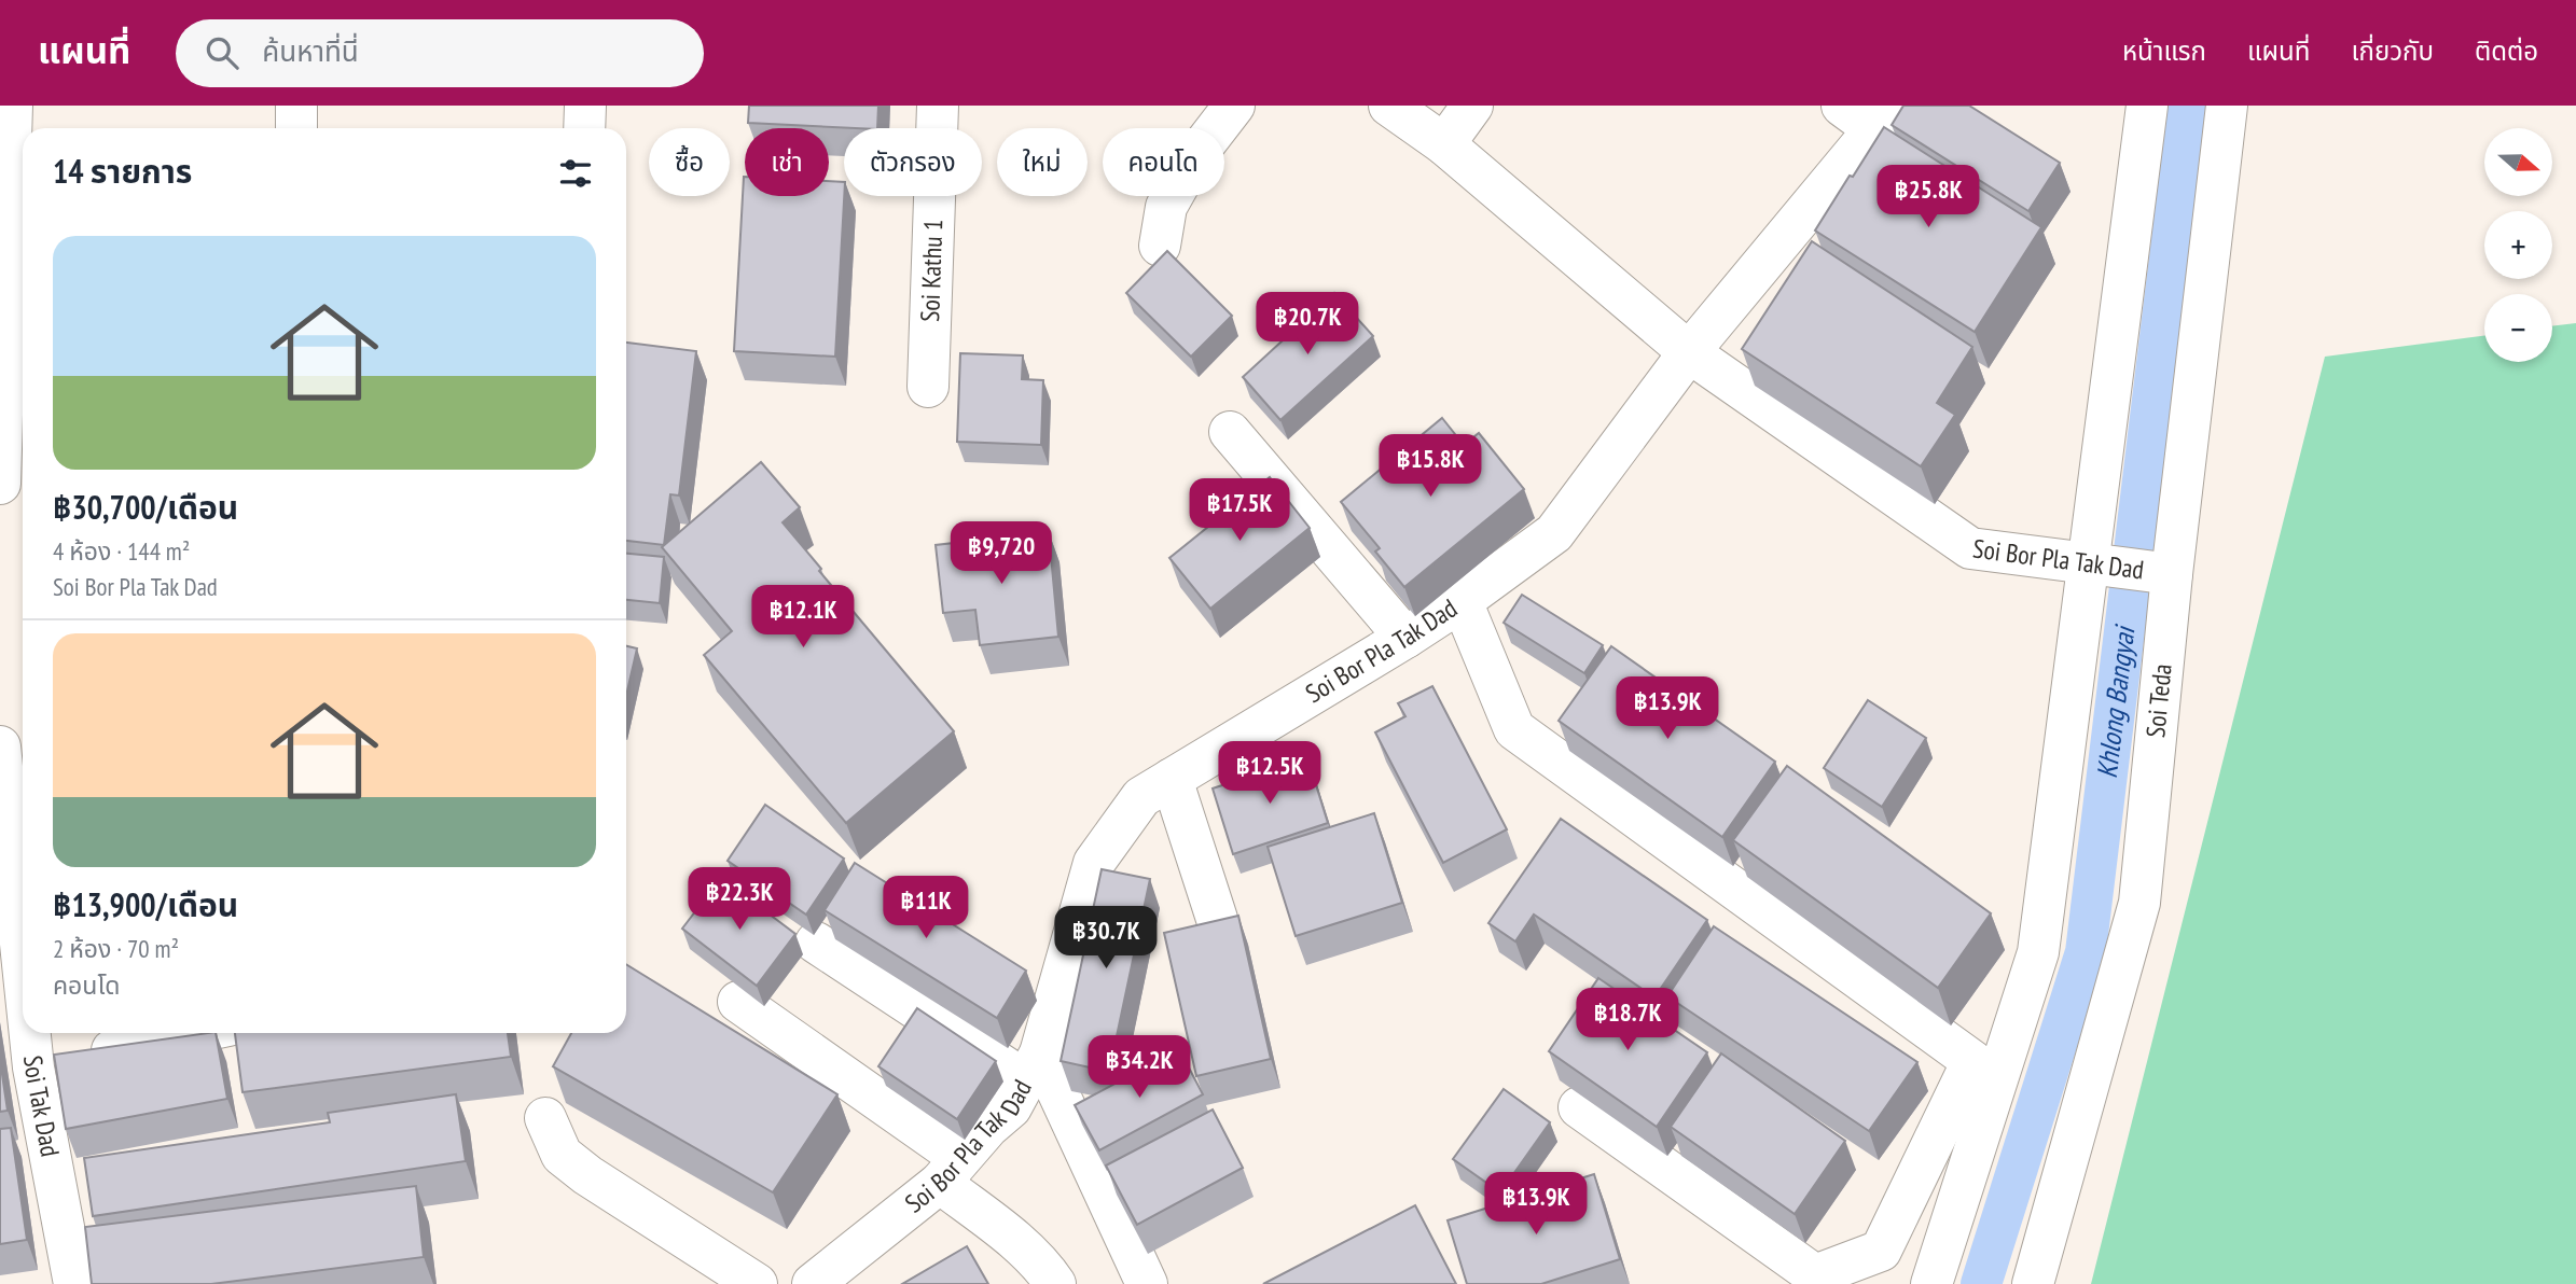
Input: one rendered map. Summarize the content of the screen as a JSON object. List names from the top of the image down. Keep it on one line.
{"streets":{"street":["Soi Kathu 1","Soi Bor Pla Tak Dad","Soi Teda","Soi Tak Dad"]},"crossings":[["Soi Bor Pla Tak Dad","Soi Teda"]],"water":["Khlong Bangyai"],"north":"right","page":{"header":"แผนที่","search":"ค้นหาที่นี่","nav":["หน้าแรก","แผนที่","เกี่ยวกับ","ติดต่อ"],"map_buttons":["+","−"],"chip":["ซื้อ","เช่า","ตัวกรอง","ใหม่","คอนโด"],"heading":"14 รายการ","price":["฿25.8K","฿20.7K","฿15.8K","฿17.5K","฿9,720","฿12.1K","฿13.9K","฿12.5K","฿22.3K","฿11K","฿30.7K","฿18.7K","฿34.2K","฿13.9K"],"list":[{"name":"฿30,700/เดือน","note":"4 ห้อง · 144 m² · Soi Bor Pla Tak Dad"},{"name":"฿13,900/เดือน","note":"2 ห้อง · 70 m² · คอนโด"}]}}
